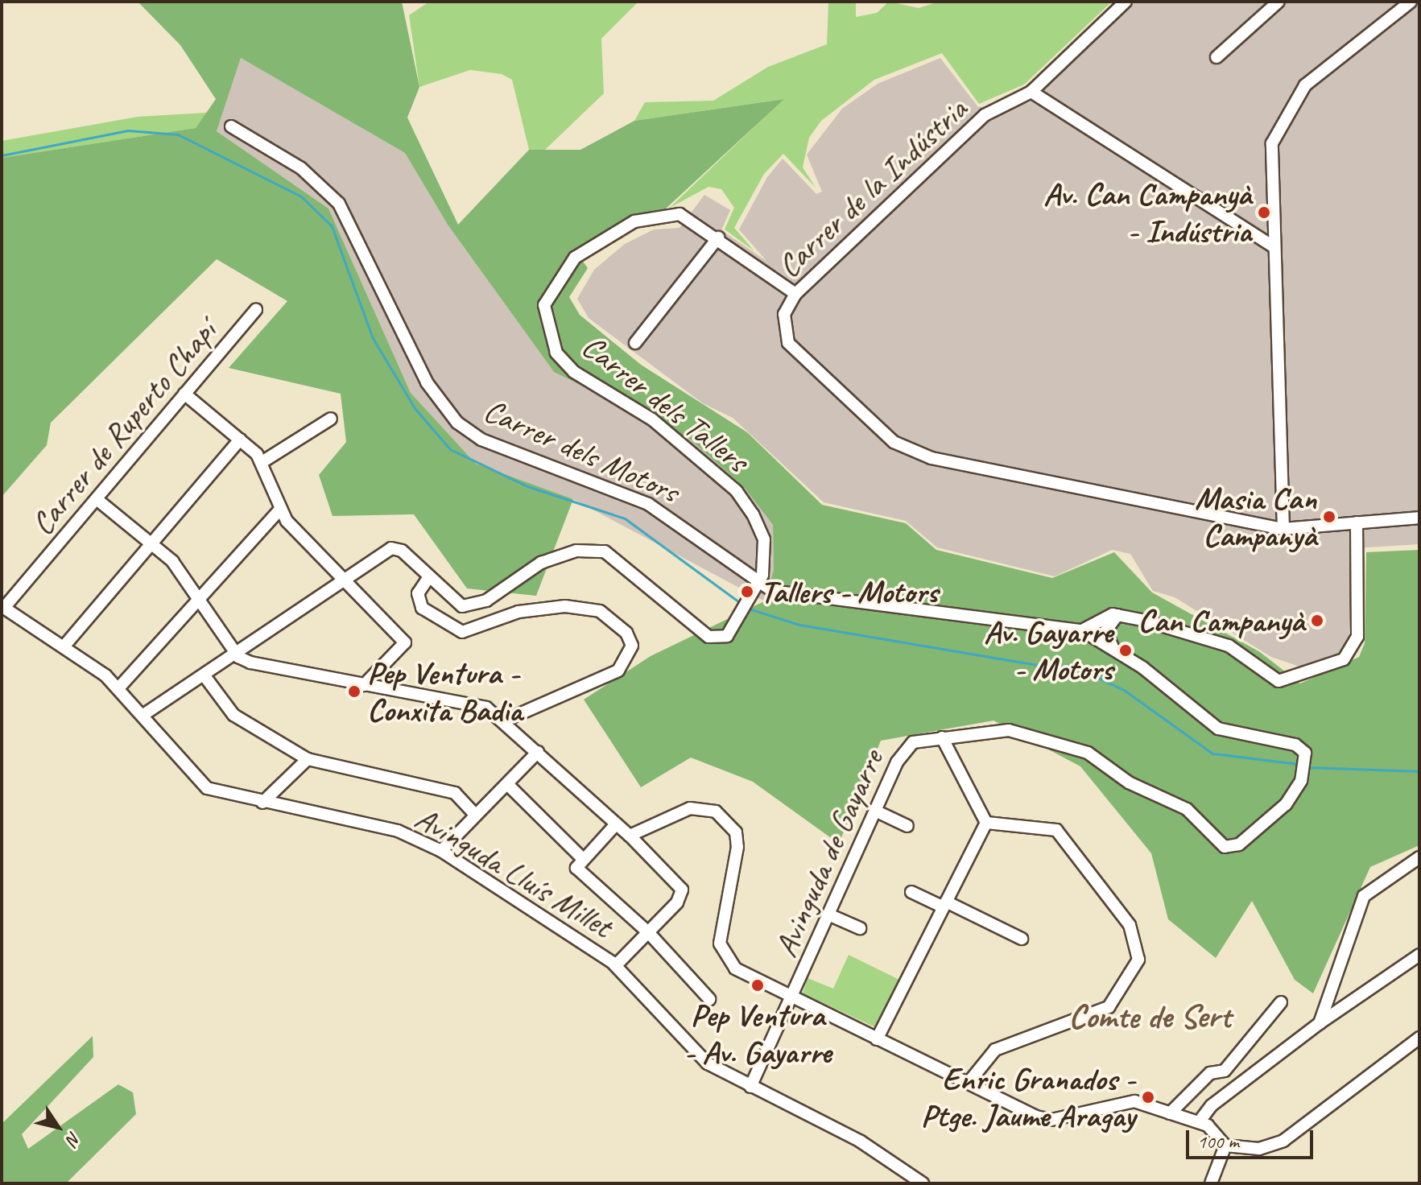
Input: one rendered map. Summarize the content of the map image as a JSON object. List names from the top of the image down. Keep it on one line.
{"streets":{"street":["Carrer de la Indústria","Carrer dels Tallers","Carrer de Ruperto Chapí","Carrer dels Motors","Avinguda de Gayarre","Avinguda Lluís Millet"]},"crossings":[["Carrer de la Indústria","Carrer dels Tallers"],["Carrer dels Tallers","Carrer dels Motors"],["Carrer de Ruperto Chapí","Avinguda Lluís Millet"],["Carrer dels Motors","Avinguda de Gayarre"],["Avinguda de Gayarre","Avinguda Lluís Millet"]],"districts":["Comte de Sert"],"places":["Av. Can Campanyà - Indústria","Masia Can Campanyà","Tallers - Motors","Can Campanyà","Av. Gayarre - Motors","Pep Ventura - Conxita Badia","Pep Ventura - Av. Gayarre","Enric Granados - Ptge. Jaume Aragay"],"scale_bar":"100 m","north":"bottom right"}
